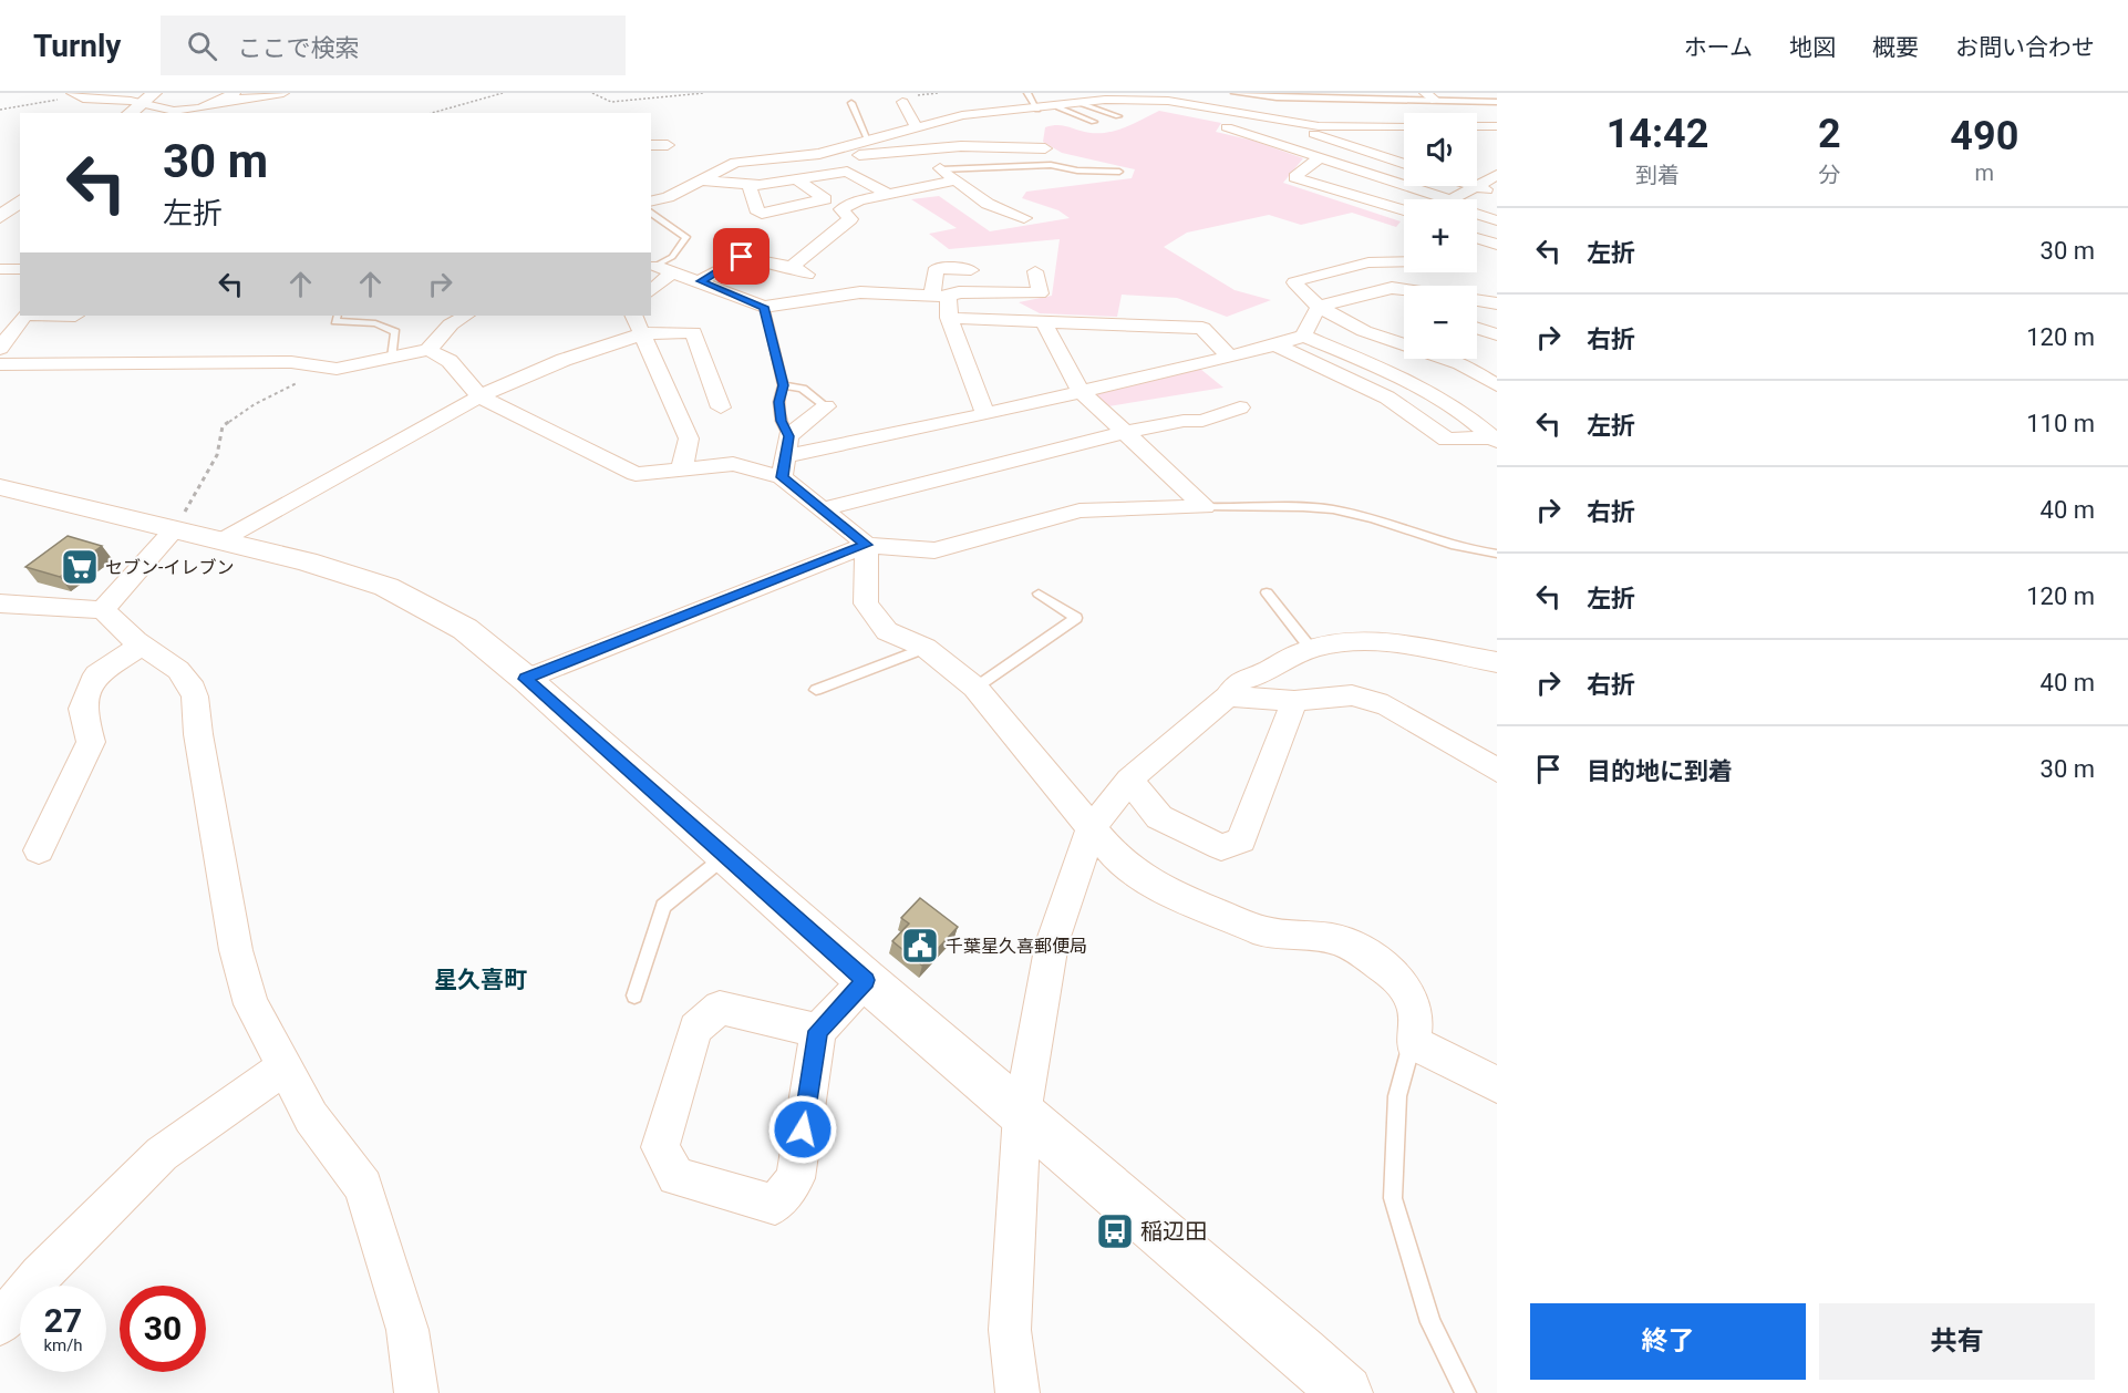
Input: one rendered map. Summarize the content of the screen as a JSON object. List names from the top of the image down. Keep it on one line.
{"districts":["星久喜町"],"places":{"supermarket":["セブン-イレブン"],"public building":["千葉星久喜郵便局"],"bus stop":["稲辺田"]},"page":{"header":"Turnly","search":"ここで検索","nav":["ホーム","地図","概要","お問い合わせ"],"eta":["14:42","到着","2","分","490","m"],"map_buttons":["+","−"],"turn":["30 m","左折"],"list":[{"name":"左折","value":"30 m"},{"name":"右折","value":"120 m"},{"name":"左折","value":"110 m"},{"name":"右折","value":"40 m"},{"name":"左折","value":"120 m"},{"name":"右折","value":"40 m"},{"name":"目的地に到着","value":"30 m"}],"speed":"27 km/h","limit":"30","buttons":["終了","共有"]}}
